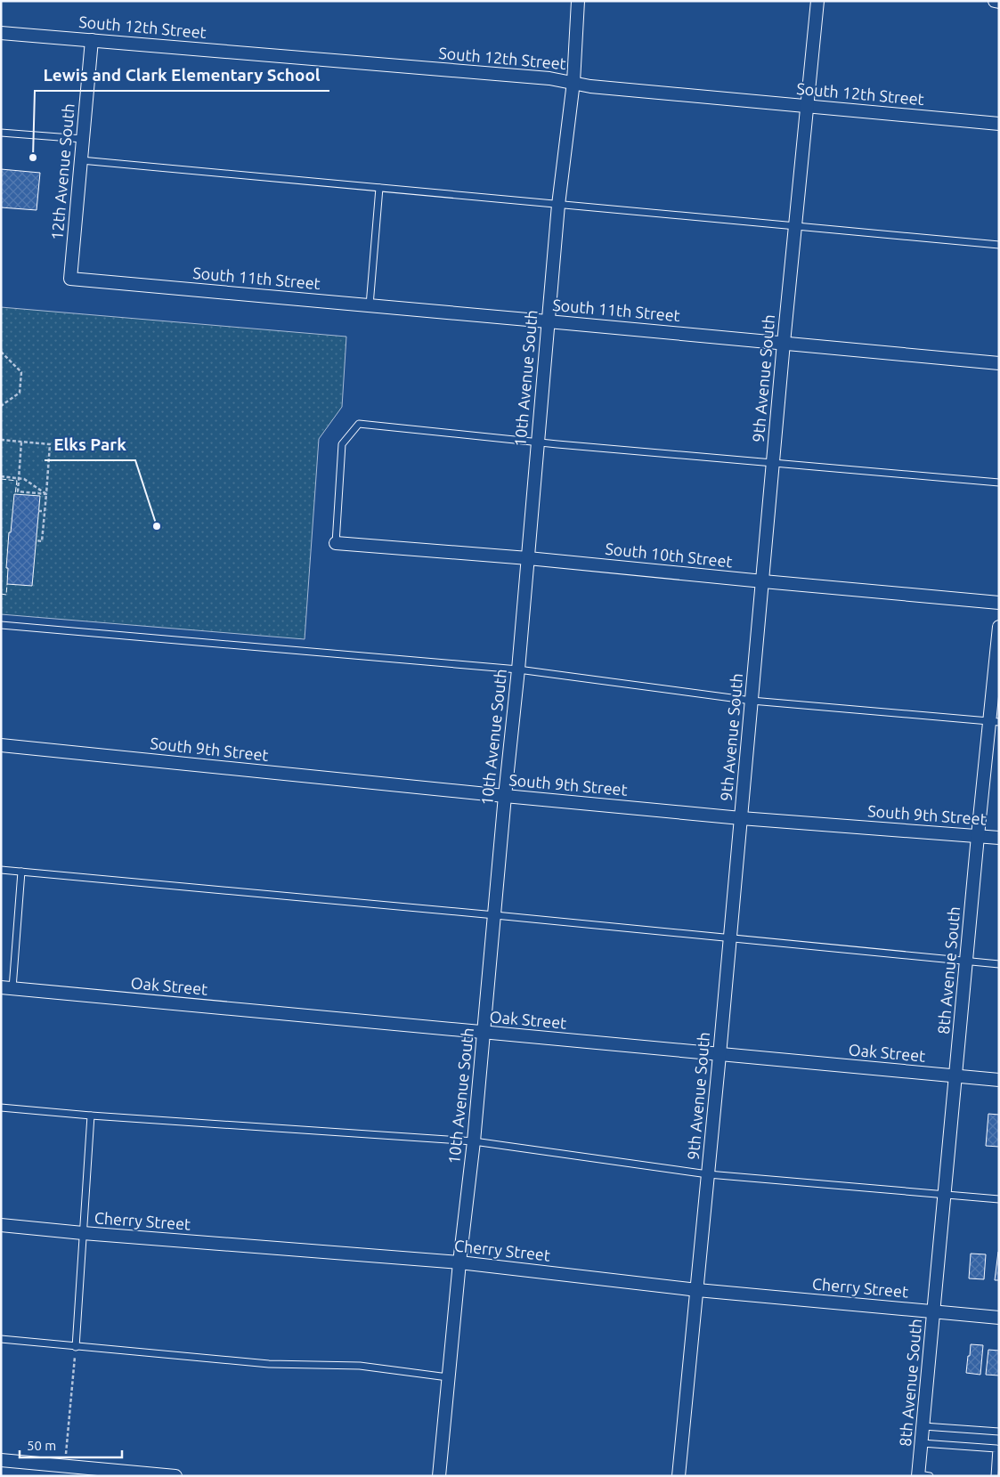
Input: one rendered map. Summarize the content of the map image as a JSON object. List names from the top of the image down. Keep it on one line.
{"streets":{"street":["South 12th Street","12th Avenue South","South 11th Street","10th Avenue South","9th Avenue South","South 10th Street","South 9th Street","8th Avenue South","Oak Street","Cherry Street"]},"crossings":[["South 12th Street","12th Avenue South"],["South 12th Street","10th Avenue South"],["South 12th Street","9th Avenue South"],["12th Avenue South","South 11th Street"],["South 11th Street","10th Avenue South"],["South 11th Street","9th Avenue South"],["10th Avenue South","South 10th Street"],["10th Avenue South","South 9th Street"],["10th Avenue South","Oak Street"],["10th Avenue South","Cherry Street"],["9th Avenue South","South 10th Street"],["9th Avenue South","South 9th Street"],["9th Avenue South","Oak Street"],["9th Avenue South","Cherry Street"],["South 9th Street","8th Avenue South"],["8th Avenue South","Oak Street"],["8th Avenue South","Cherry Street"]],"places":["Lewis and Clark Elementary School","Elks Park"],"scale_bar":"50 m"}
